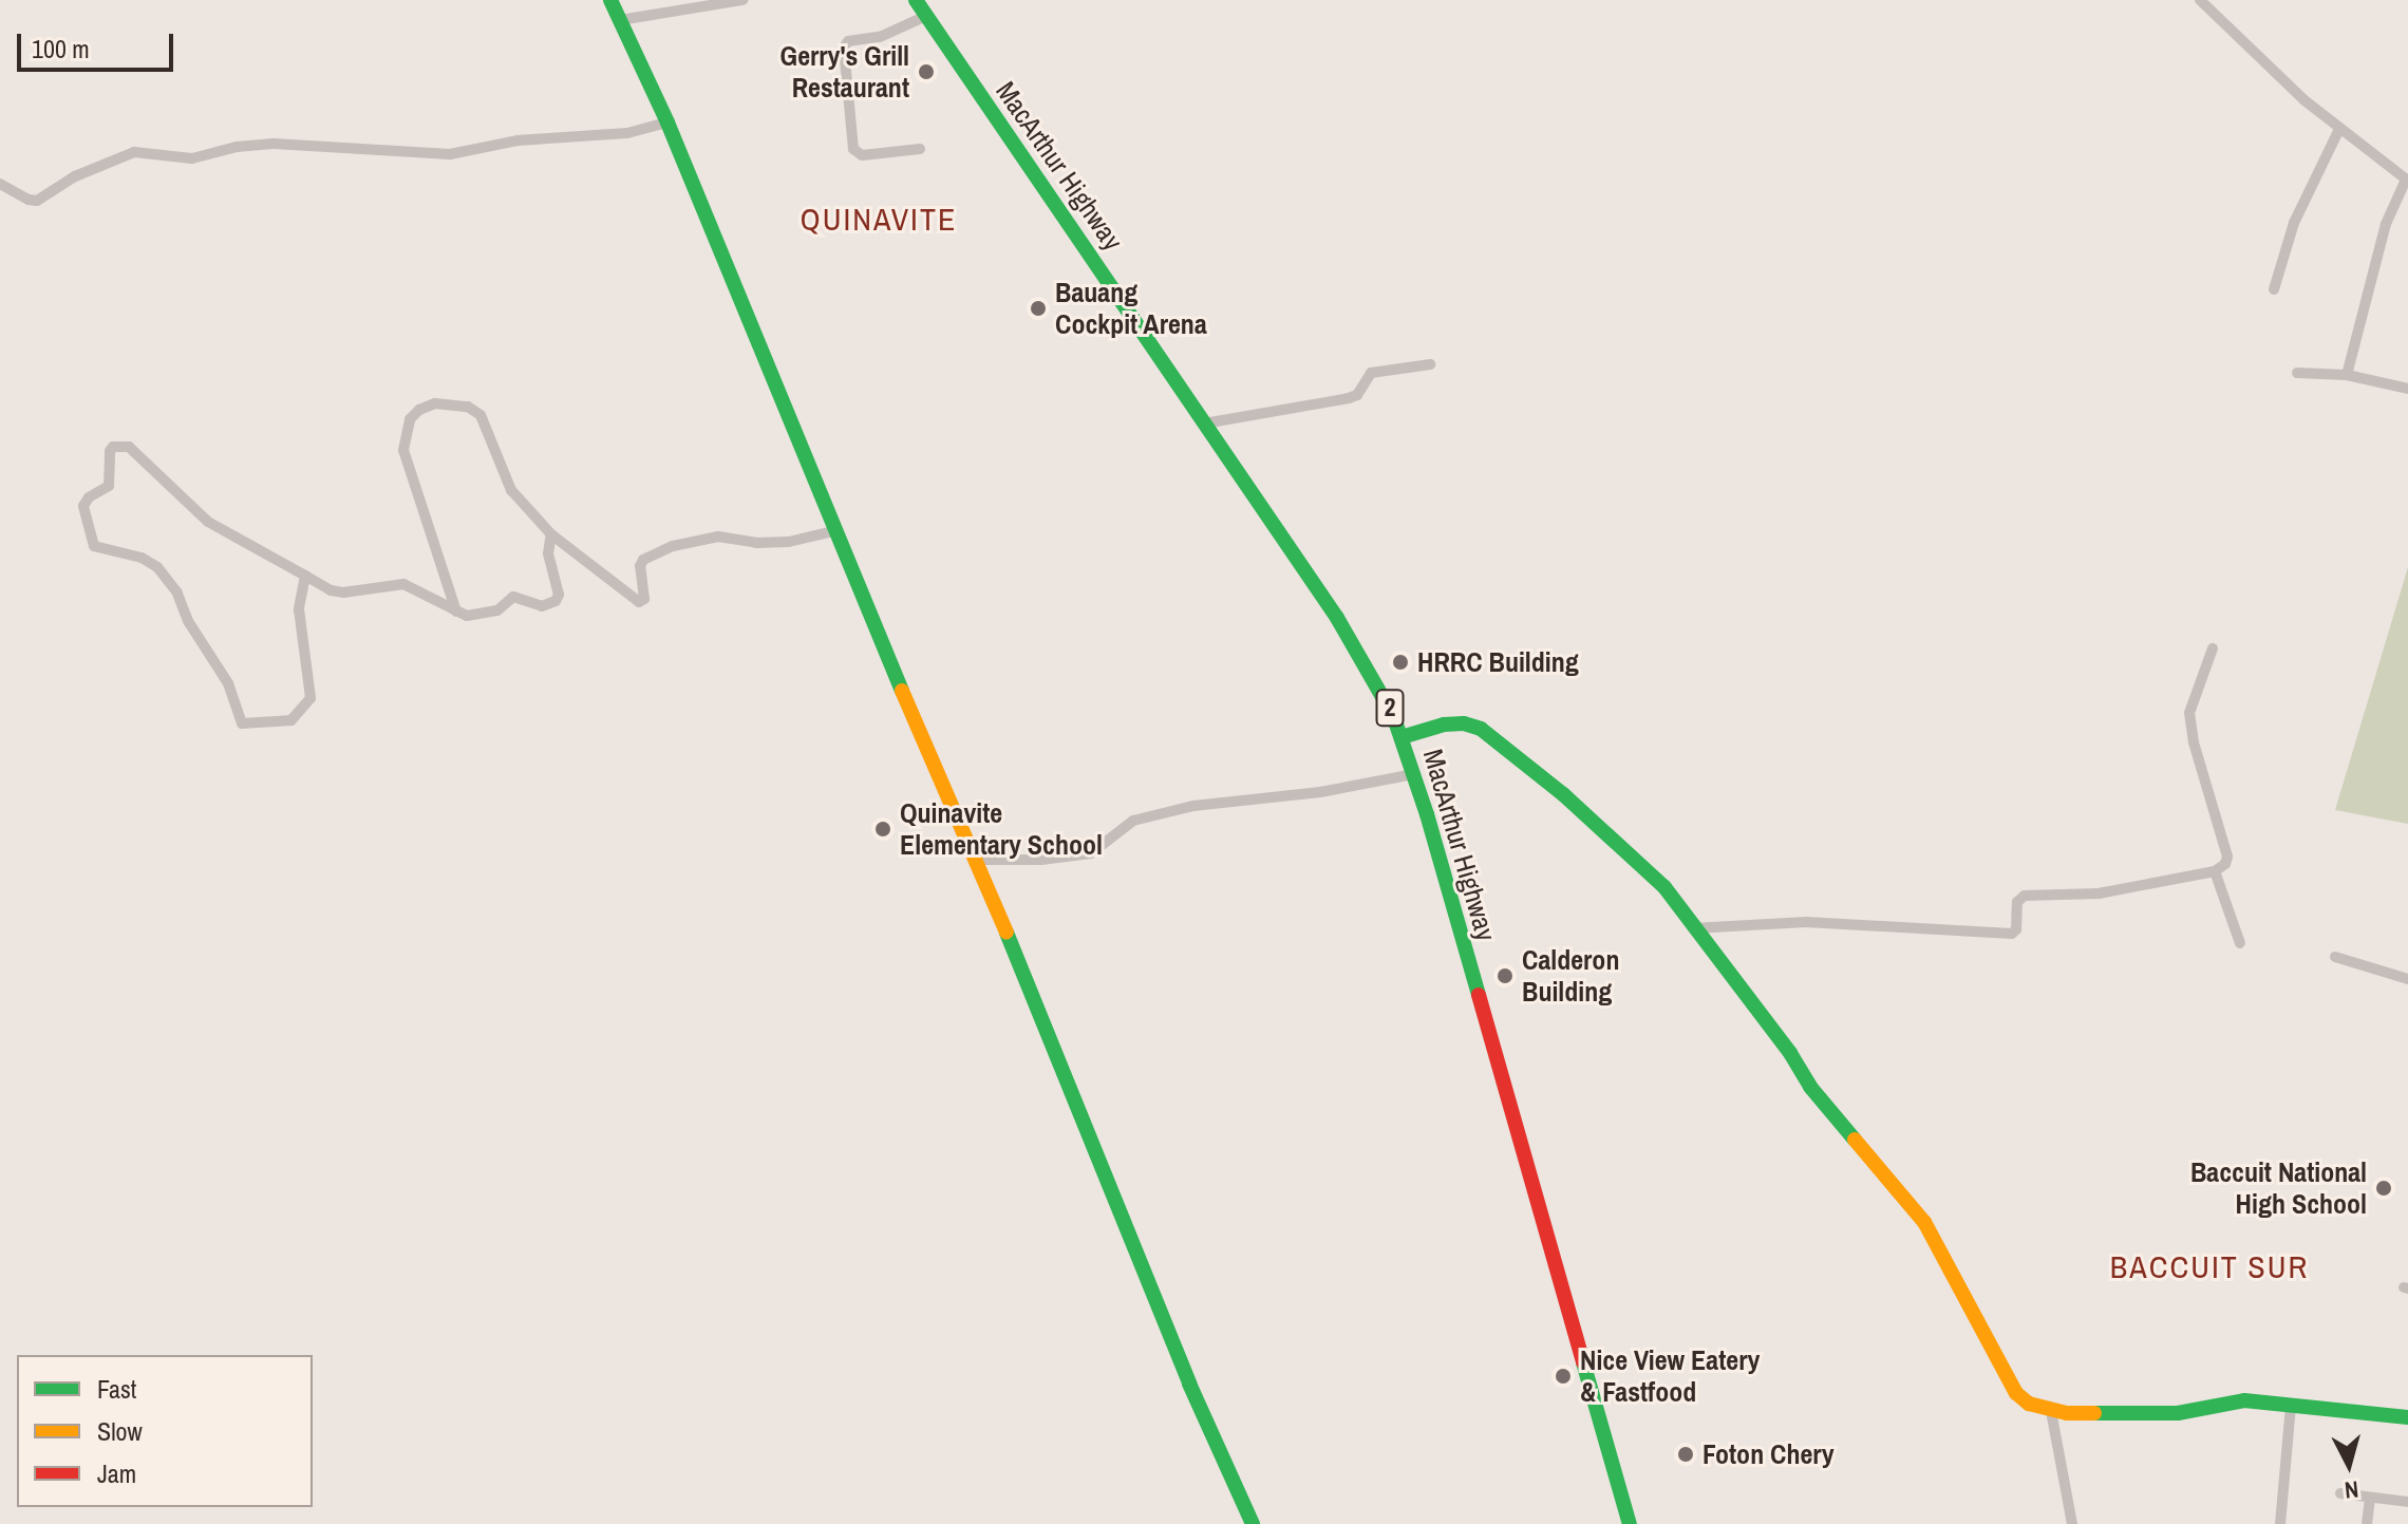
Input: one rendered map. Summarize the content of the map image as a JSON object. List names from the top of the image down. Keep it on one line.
{"streets":{"main road":["MacArthur Highway","2"]},"districts":["QUINAVITE","BACCUIT SUR"],"places":["Gerry's Grill Restaurant","Bauang Cockpit Arena","HRRC Building","Quinavite Elementary School","Calderon Building","Baccuit National High School","Nice View Eatery & Fastfood","Foton Chery"],"legend":["Fast","Slow","Jam"],"scale_bar":"100 m","north":"bottom"}
